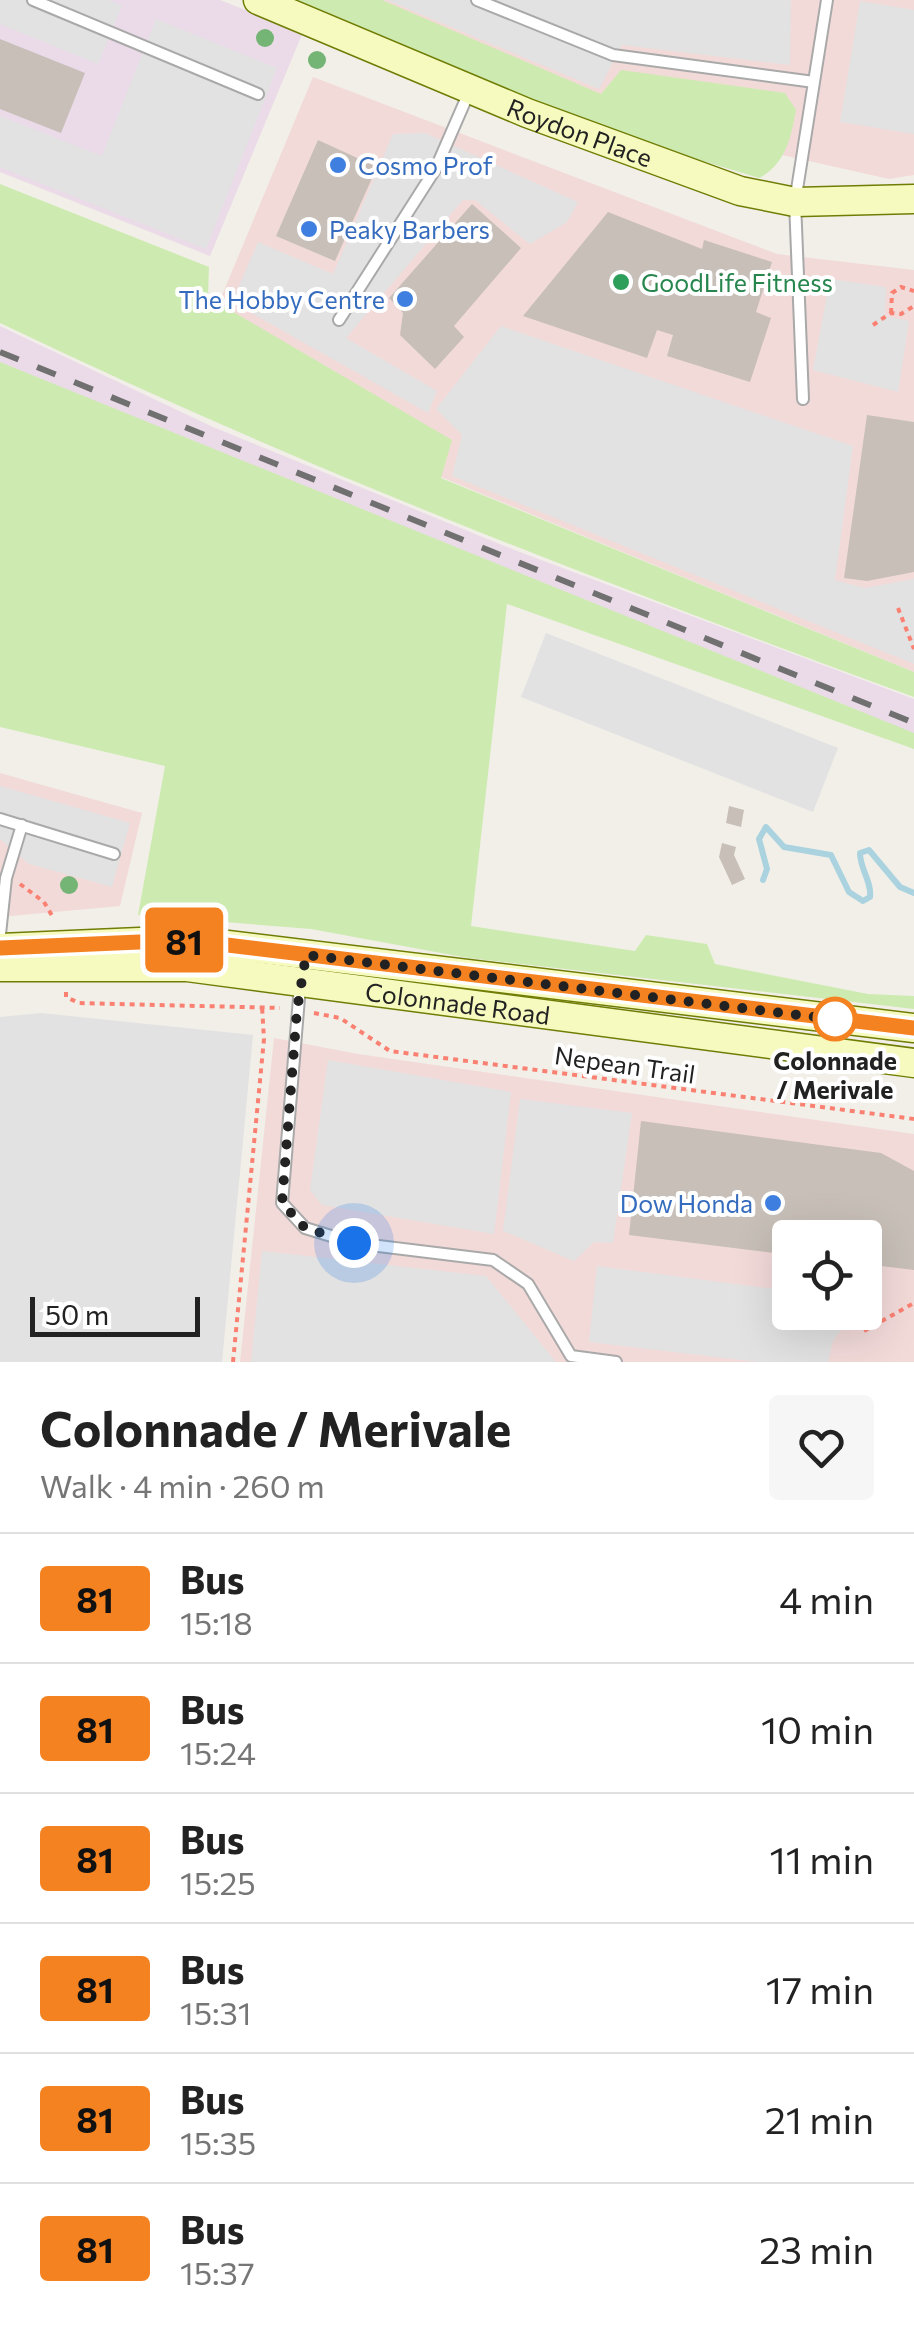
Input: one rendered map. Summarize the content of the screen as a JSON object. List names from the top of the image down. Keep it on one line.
{"streets":{"street":["Roydon Place","Colonnade Road"],"path":["Nepean Trail"]},"places":["Cosmo Prof","Peaky Barbers","GoodLife Fitness","The Hobby Centre","Colonnade / Merivale","Dow Honda"],"lines":["bus line 81"],"scale_bar":"50 m","page":{"on_map":"81","scale":"50 m","heading":["Colonnade / Merivale","Walk · 4 min · 260 m"],"list":[{"mark":"81","name":"Bus","note":"15:18","value":"4 min"},{"mark":"81","name":"Bus","note":"15:24","value":"10 min"},{"mark":"81","name":"Bus","note":"15:25","value":"11 min"},{"mark":"81","name":"Bus","note":"15:31","value":"17 min"},{"mark":"81","name":"Bus","note":"15:35","value":"21 min"},{"mark":"81","name":"Bus","note":"15:37","value":"23 min"}]}}
